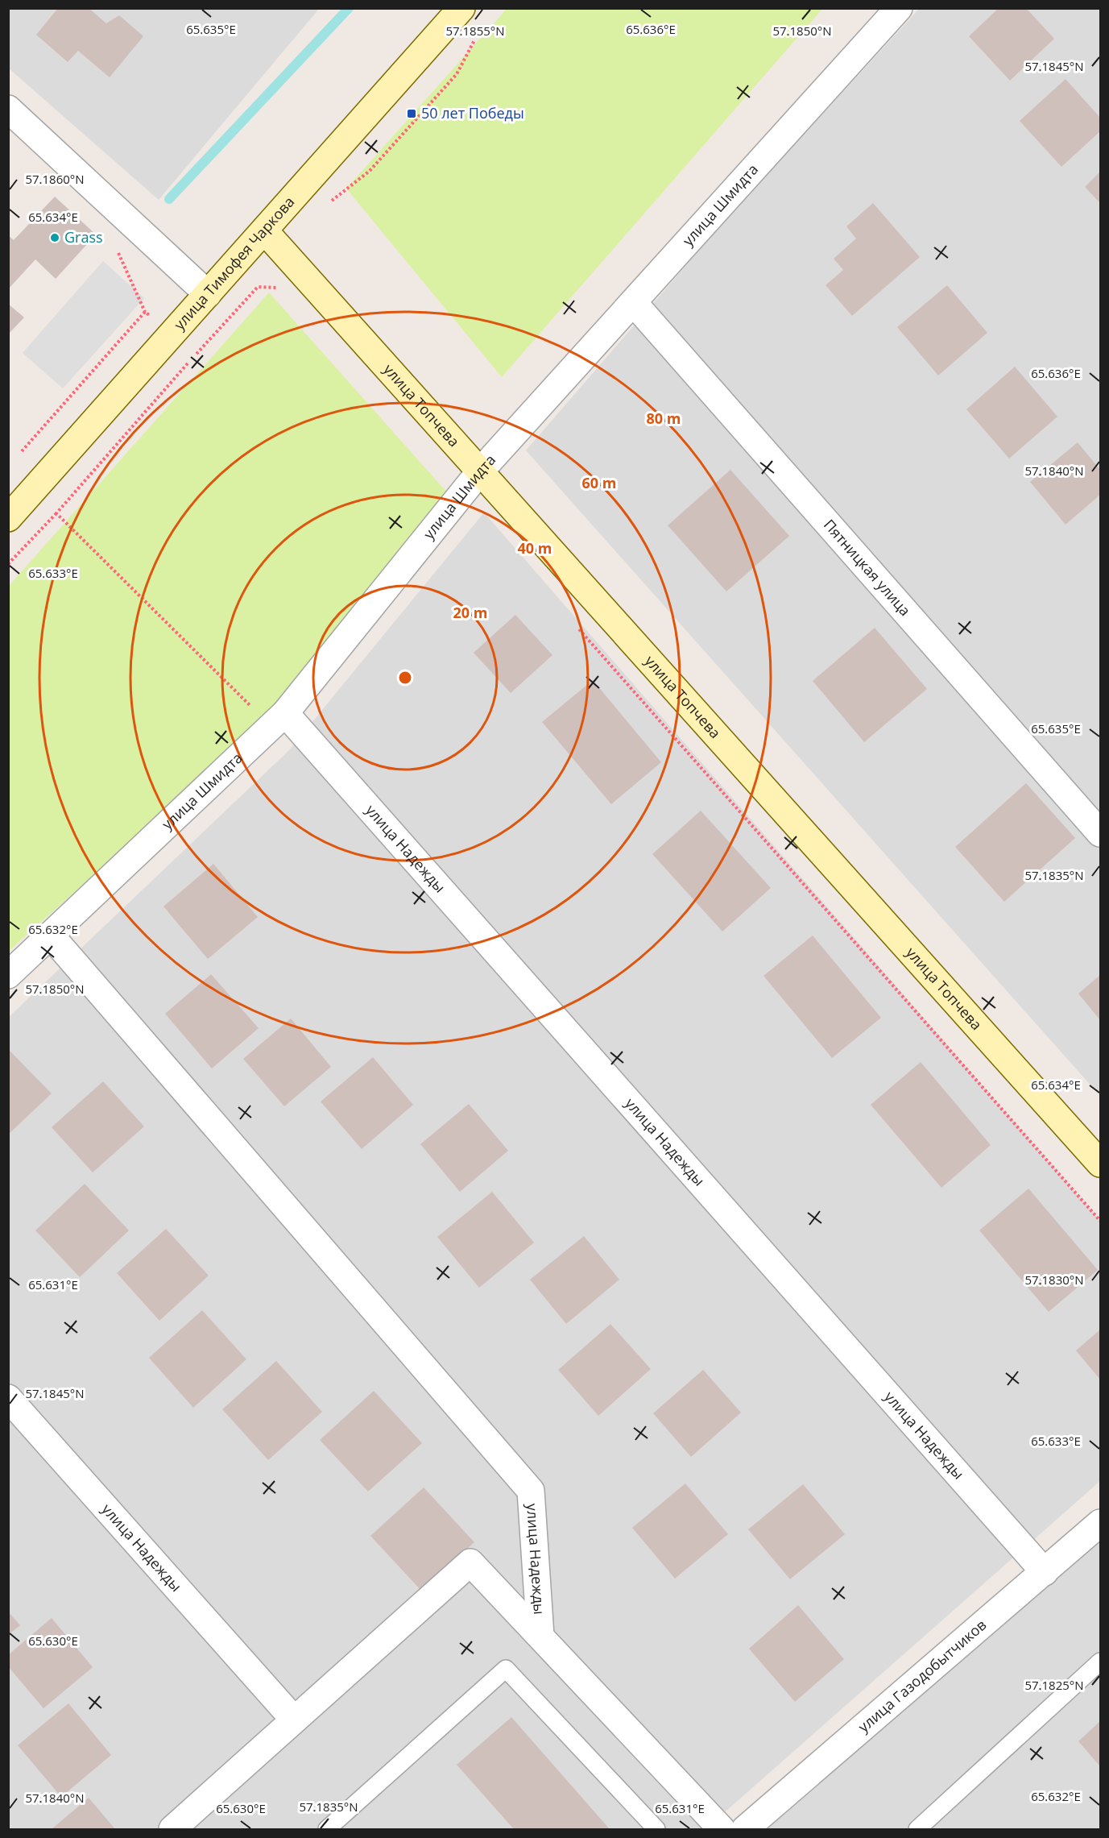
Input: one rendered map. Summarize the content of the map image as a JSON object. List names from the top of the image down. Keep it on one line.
{"streets":{"street":["улица Шмидта","улица Тимофея Чаркова","улица Топчева","Пятницкая улица","улица Надежды","улица Газодобытчиков"]},"crossings":[["улица Шмидта","улица Топчева"],["улица Шмидта","Пятницкая улица"],["улица Шмидта","улица Надежды"],["улица Тимофея Чаркова","улица Топчева"],["улица Надежды","улица Газодобытчиков"]],"places":{"transit":["50 лет Победы"],"other":["Grass"]},"coordinates":["65.635°E","65.636°E","57.1855°N","57.1850°N","57.1845°N","57.1860°N","65.634°E","57.1840°N","65.633°E","57.1835°N","65.632°E","57.1830°N","65.631°E","65.630°E","57.1825°N"],"rings":["80 m","60 m","40 m","20 m"]}
